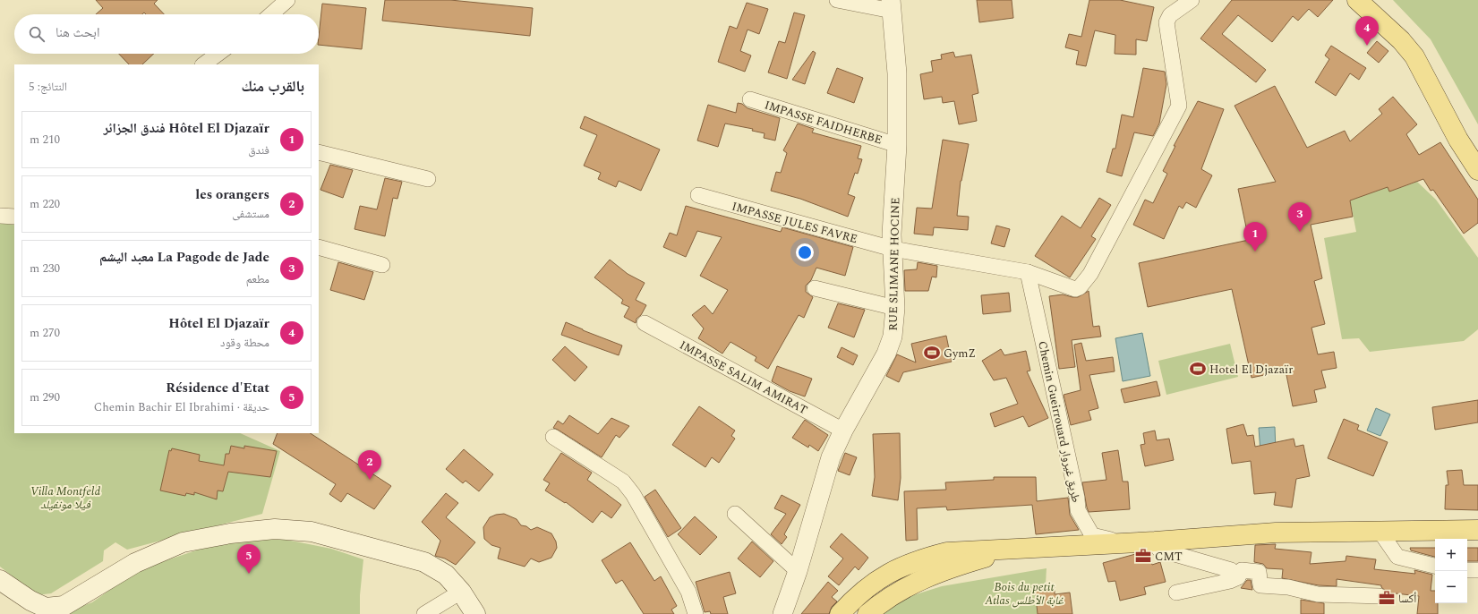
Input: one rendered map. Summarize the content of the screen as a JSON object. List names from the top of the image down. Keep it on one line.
{"streets":{"street":["IMPASSE FAIDHERBE","IMPASSE JULES FAVRE","RUE SLIMANE HOCINE","IMPASSE SALIM AMIRAT","Chemin Gueirrouard طريق غيروار"]},"crossings":[["IMPASSE FAIDHERBE","RUE SLIMANE HOCINE"],["IMPASSE JULES FAVRE","RUE SLIMANE HOCINE"],["IMPASSE JULES FAVRE","Chemin Gueirrouard طريق غيروار"],["RUE SLIMANE HOCINE","IMPASSE SALIM AMIRAT"]],"parks":["Villa Montfeld فيلا مونفيلد","Bois du petit Atlas غابة الأطلس"],"places":{"sports":["GymZ","Hotel El Djazaïr"],"office":["CMT","أكسا"]},"page":{"search":"ابحث هنا","pins":["4","3","1","2","5"],"heading":["بالقرب منك","النتائج: 5"],"list":[{"mark":"1","name":"Hôtel El Djazaïr فندق الجزائر","note":"فندق","value":"210 m"},{"mark":"2","name":"les orangers","note":"مستشفى","value":"220 m"},{"mark":"3","name":"La Pagode de Jade معبد اليشم","note":"مطعم","value":"230 m"},{"mark":"4","name":"Hôtel El Djazaïr","note":"محطة وقود","value":"270 m"},{"mark":"5","name":"Résidence d'Etat","note":"حديقة · Chemin Bachir El Ibrahimi","value":"290 m"}],"map_buttons":["+","−"]}}
